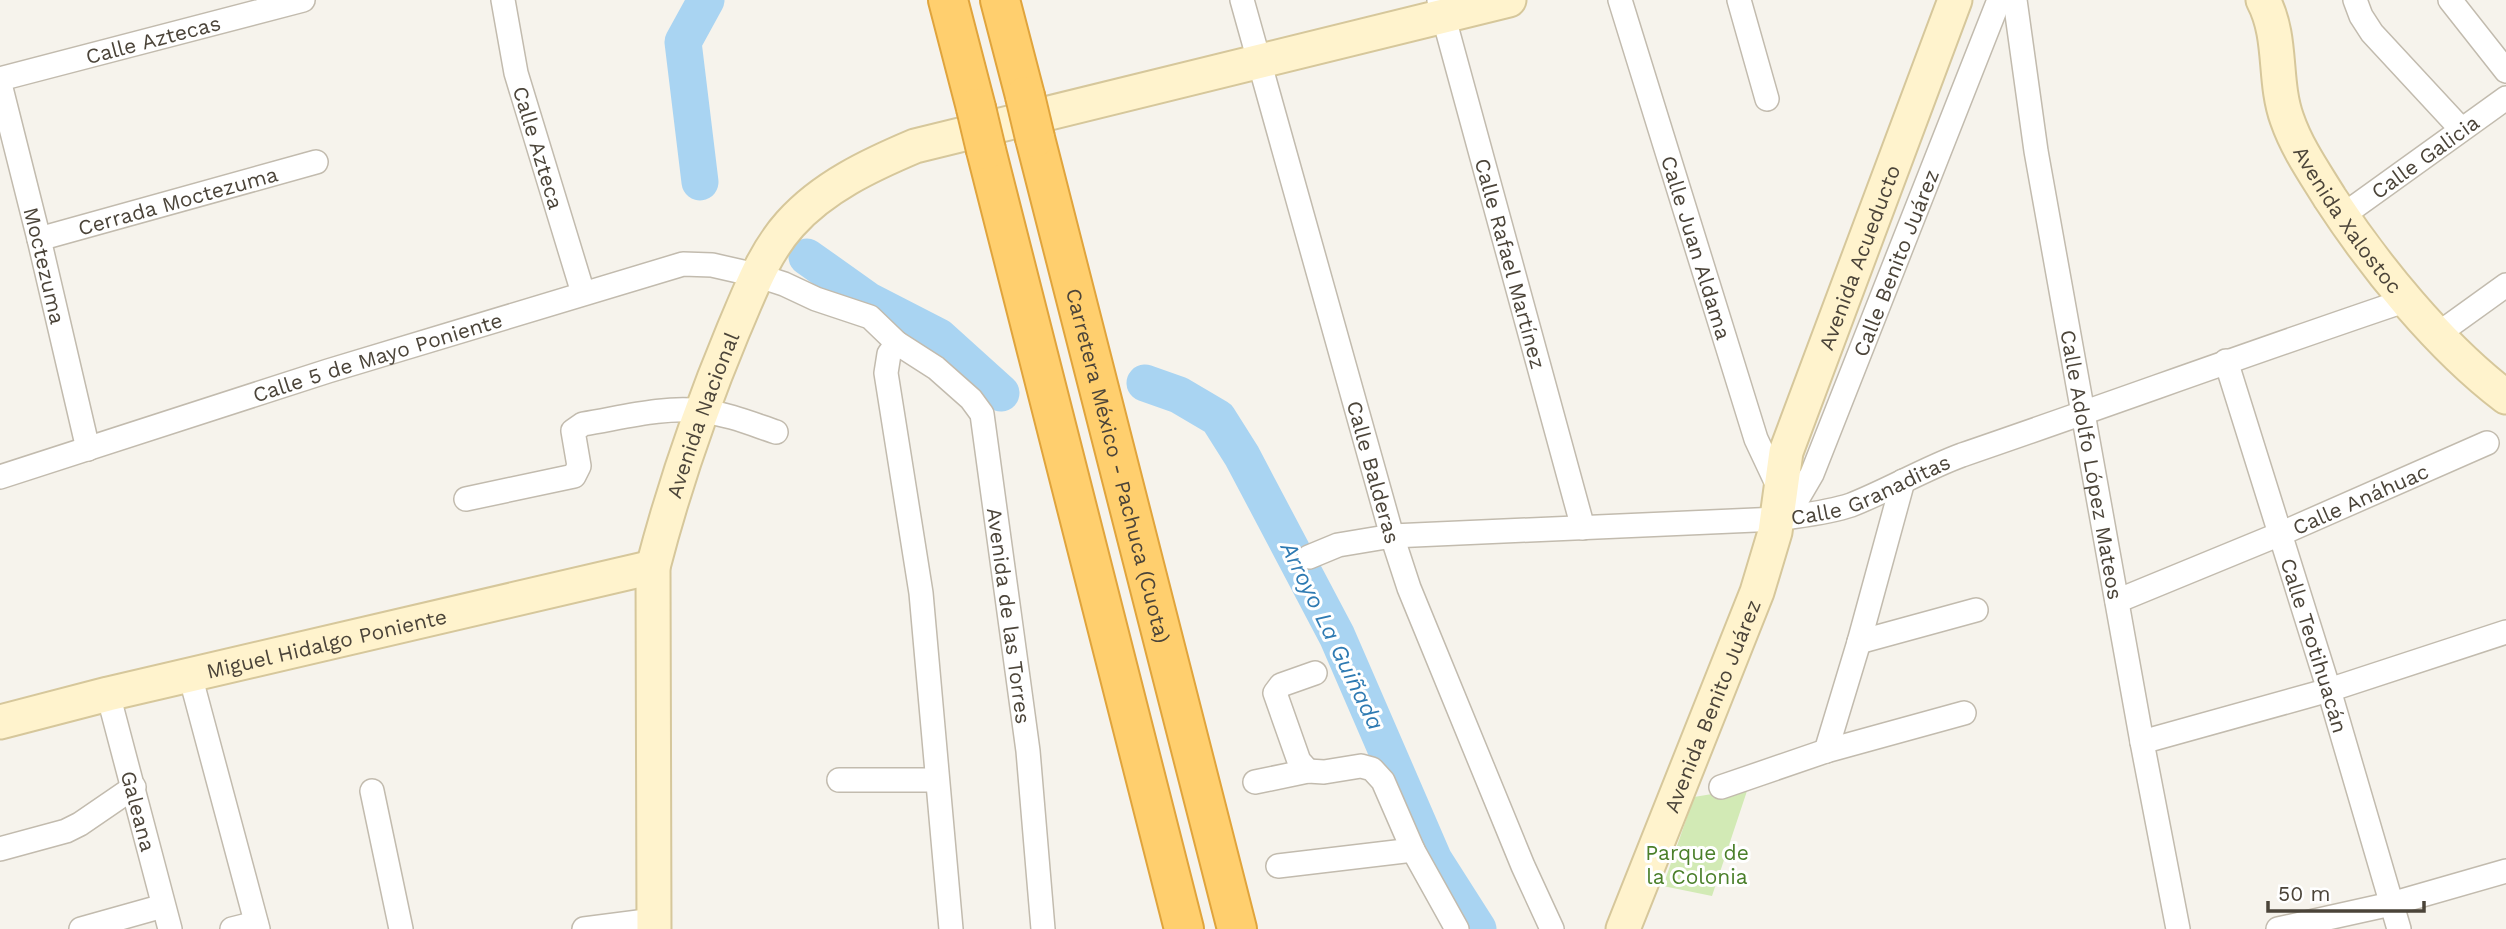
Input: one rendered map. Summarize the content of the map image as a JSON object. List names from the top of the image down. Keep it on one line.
{"streets":{"highway":["Carretera México - Pachuca (Cuota)"],"main road":["Avenida Xalostoc","Avenida Acueducto","Avenida Nacional","Miguel Hidalgo Poniente","Avenida Benito Juárez"],"street":["Calle Aztecas","Calle Azteca","Calle Galicia","Cerrada Moctezuma","Calle Juan Aldama","Calle Benito Juárez","Calle Rafael Martínez","Moctezuma","Calle 5 de Mayo Poniente","Calle Adolfo López Mateos","Calle Balderas","Calle Granaditas","Calle Anáhuac","Avenida de las Torres","Calle Teotihuacán","Galeana"]},"crossings":[["Calle Aztecas","Moctezuma"],["Calle Azteca","Calle 5 de Mayo Poniente"],["Calle Galicia","Avenida Xalostoc"],["Cerrada Moctezuma","Moctezuma"],["Avenida Xalostoc","Calle Granaditas"],["Calle Juan Aldama","Avenida Acueducto"],["Calle Juan Aldama","Calle Benito Juárez"],["Calle Juan Aldama","Calle Granaditas"],["Calle Juan Aldama","Avenida Benito Juárez"],["Avenida Acueducto","Calle Benito Juárez"],["Avenida Acueducto","Calle Granaditas"],["Avenida Acueducto","Avenida Benito Juárez"],["Calle Benito Juárez","Calle Granaditas"],["Calle Benito Juárez","Avenida Benito Juárez"],["Calle Rafael Martínez","Avenida Nacional"],["Calle Rafael Martínez","Calle Granaditas"],["Moctezuma","Calle 5 de Mayo Poniente"],["Calle 5 de Mayo Poniente","Avenida Nacional"],["Calle 5 de Mayo Poniente","Avenida de las Torres"],["Avenida Nacional","Calle Balderas"],["Avenida Nacional","Avenida de las Torres"],["Avenida Nacional","Miguel Hidalgo Poniente"],["Calle Adolfo López Mateos","Calle Granaditas"],["Calle Adolfo López Mateos","Calle Anáhuac"],["Calle Balderas","Calle Granaditas"],["Calle Granaditas","Calle Teotihuacán"],["Calle Granaditas","Avenida Benito Juárez"],["Calle Anáhuac","Calle Teotihuacán"],["Miguel Hidalgo Poniente","Galeana"]],"water":["Arroyo La Guiñada"],"parks":["Parque de la Colonia"],"scale_bar":"50 m"}
